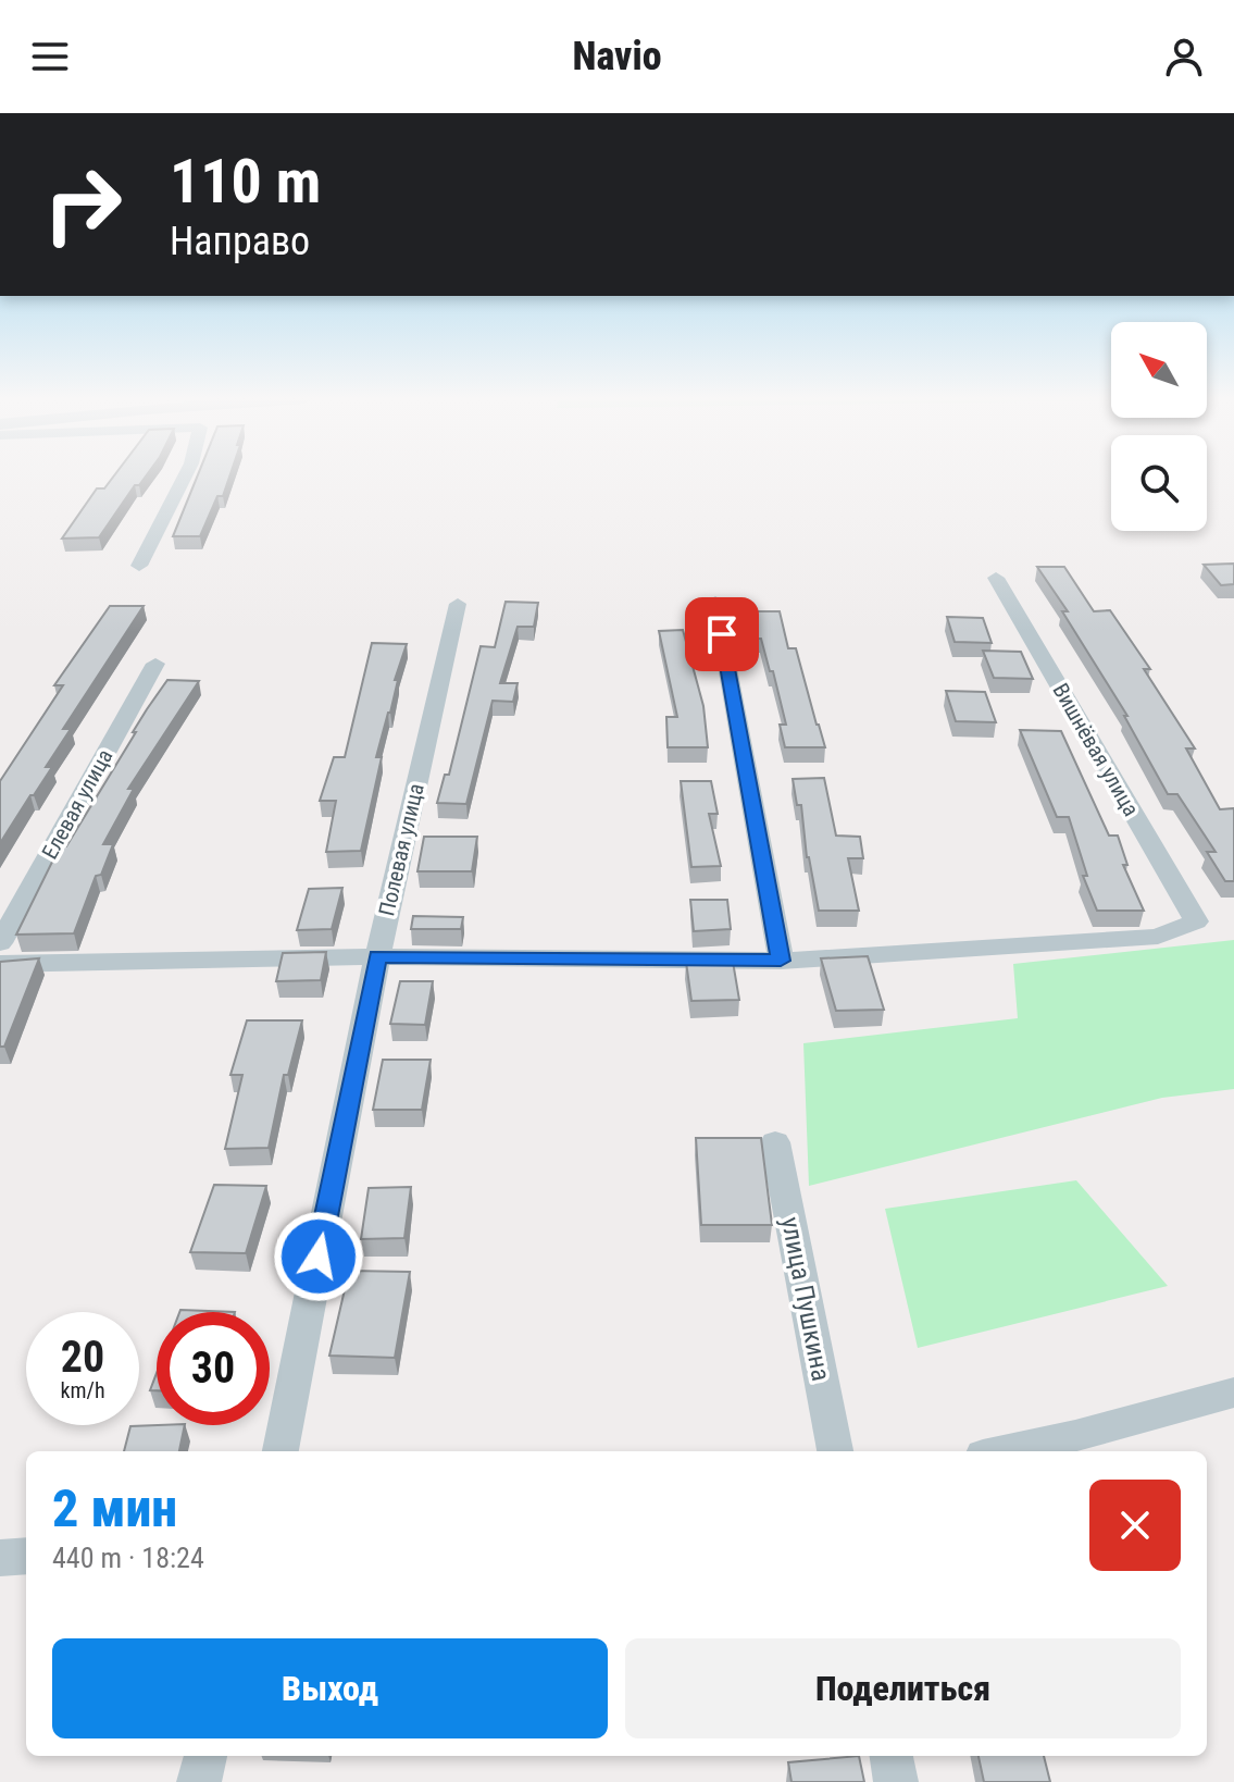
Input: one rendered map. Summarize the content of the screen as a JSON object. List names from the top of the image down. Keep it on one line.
{"streets":{"street":["Вишнёвая улица","Елевая улица","Полевая улица","улица Пушкина"]},"north":"top left","page":{"header":"Navio","turn":["110 m","Направо"],"speed":"20 km/h","limit":"30","heading":["2 мин","440 m · 18:24"],"buttons":["Выход","Поделиться"]}}
